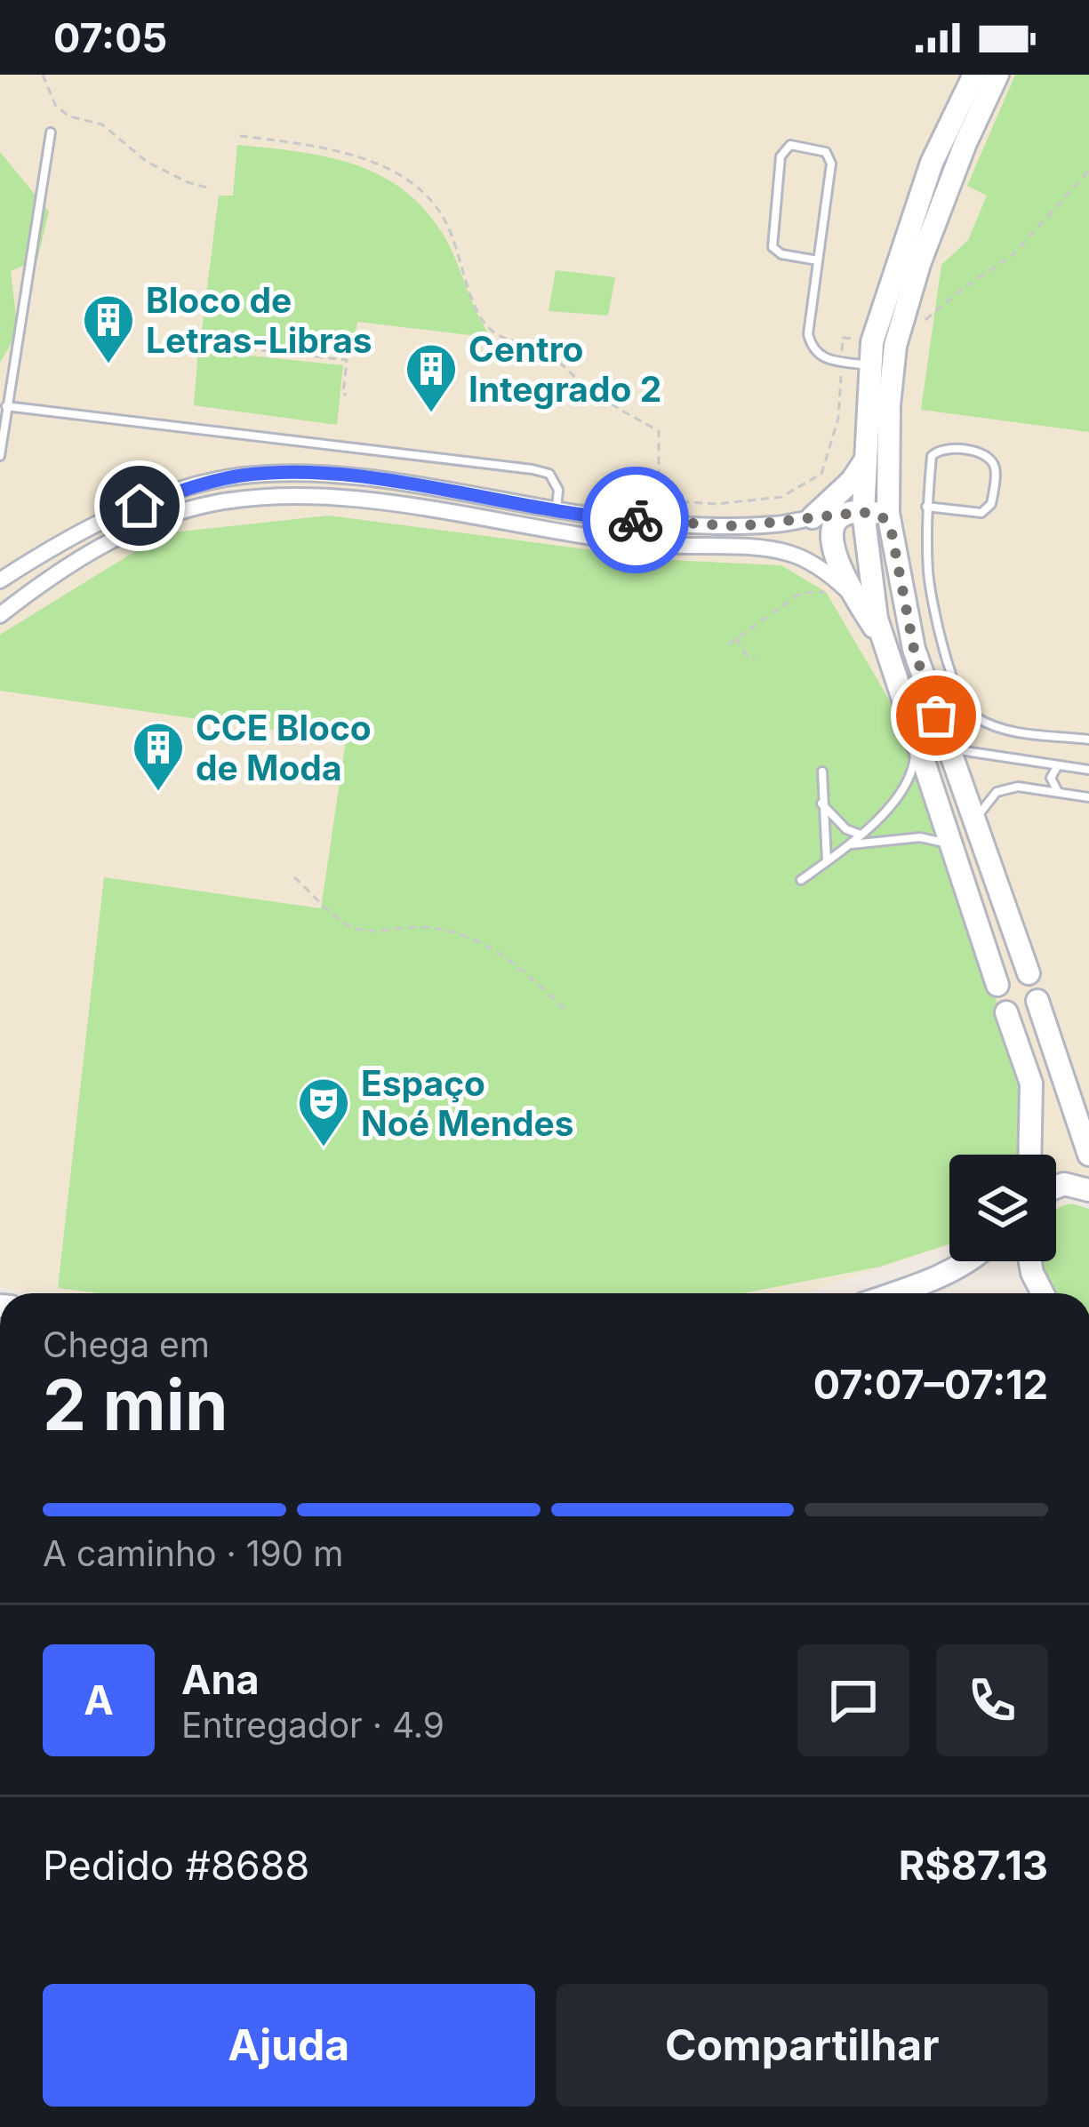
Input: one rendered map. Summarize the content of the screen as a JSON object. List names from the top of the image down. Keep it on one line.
{"places":{"building":["Bloco de Letras-Libras","Centro Integrado 2","CCE Bloco de Moda"],"theatre":["Espaço Noé Mendes"]},"page":{"status":"07:05","heading":["2 min","Chega em","07:07–07:12"],"panel":["Ana","Entregador · 4.9","Pedido #8688","R$87.13"],"bar":"A caminho · 190 m","round":"A","buttons":["Ajuda","Compartilhar"]}}
